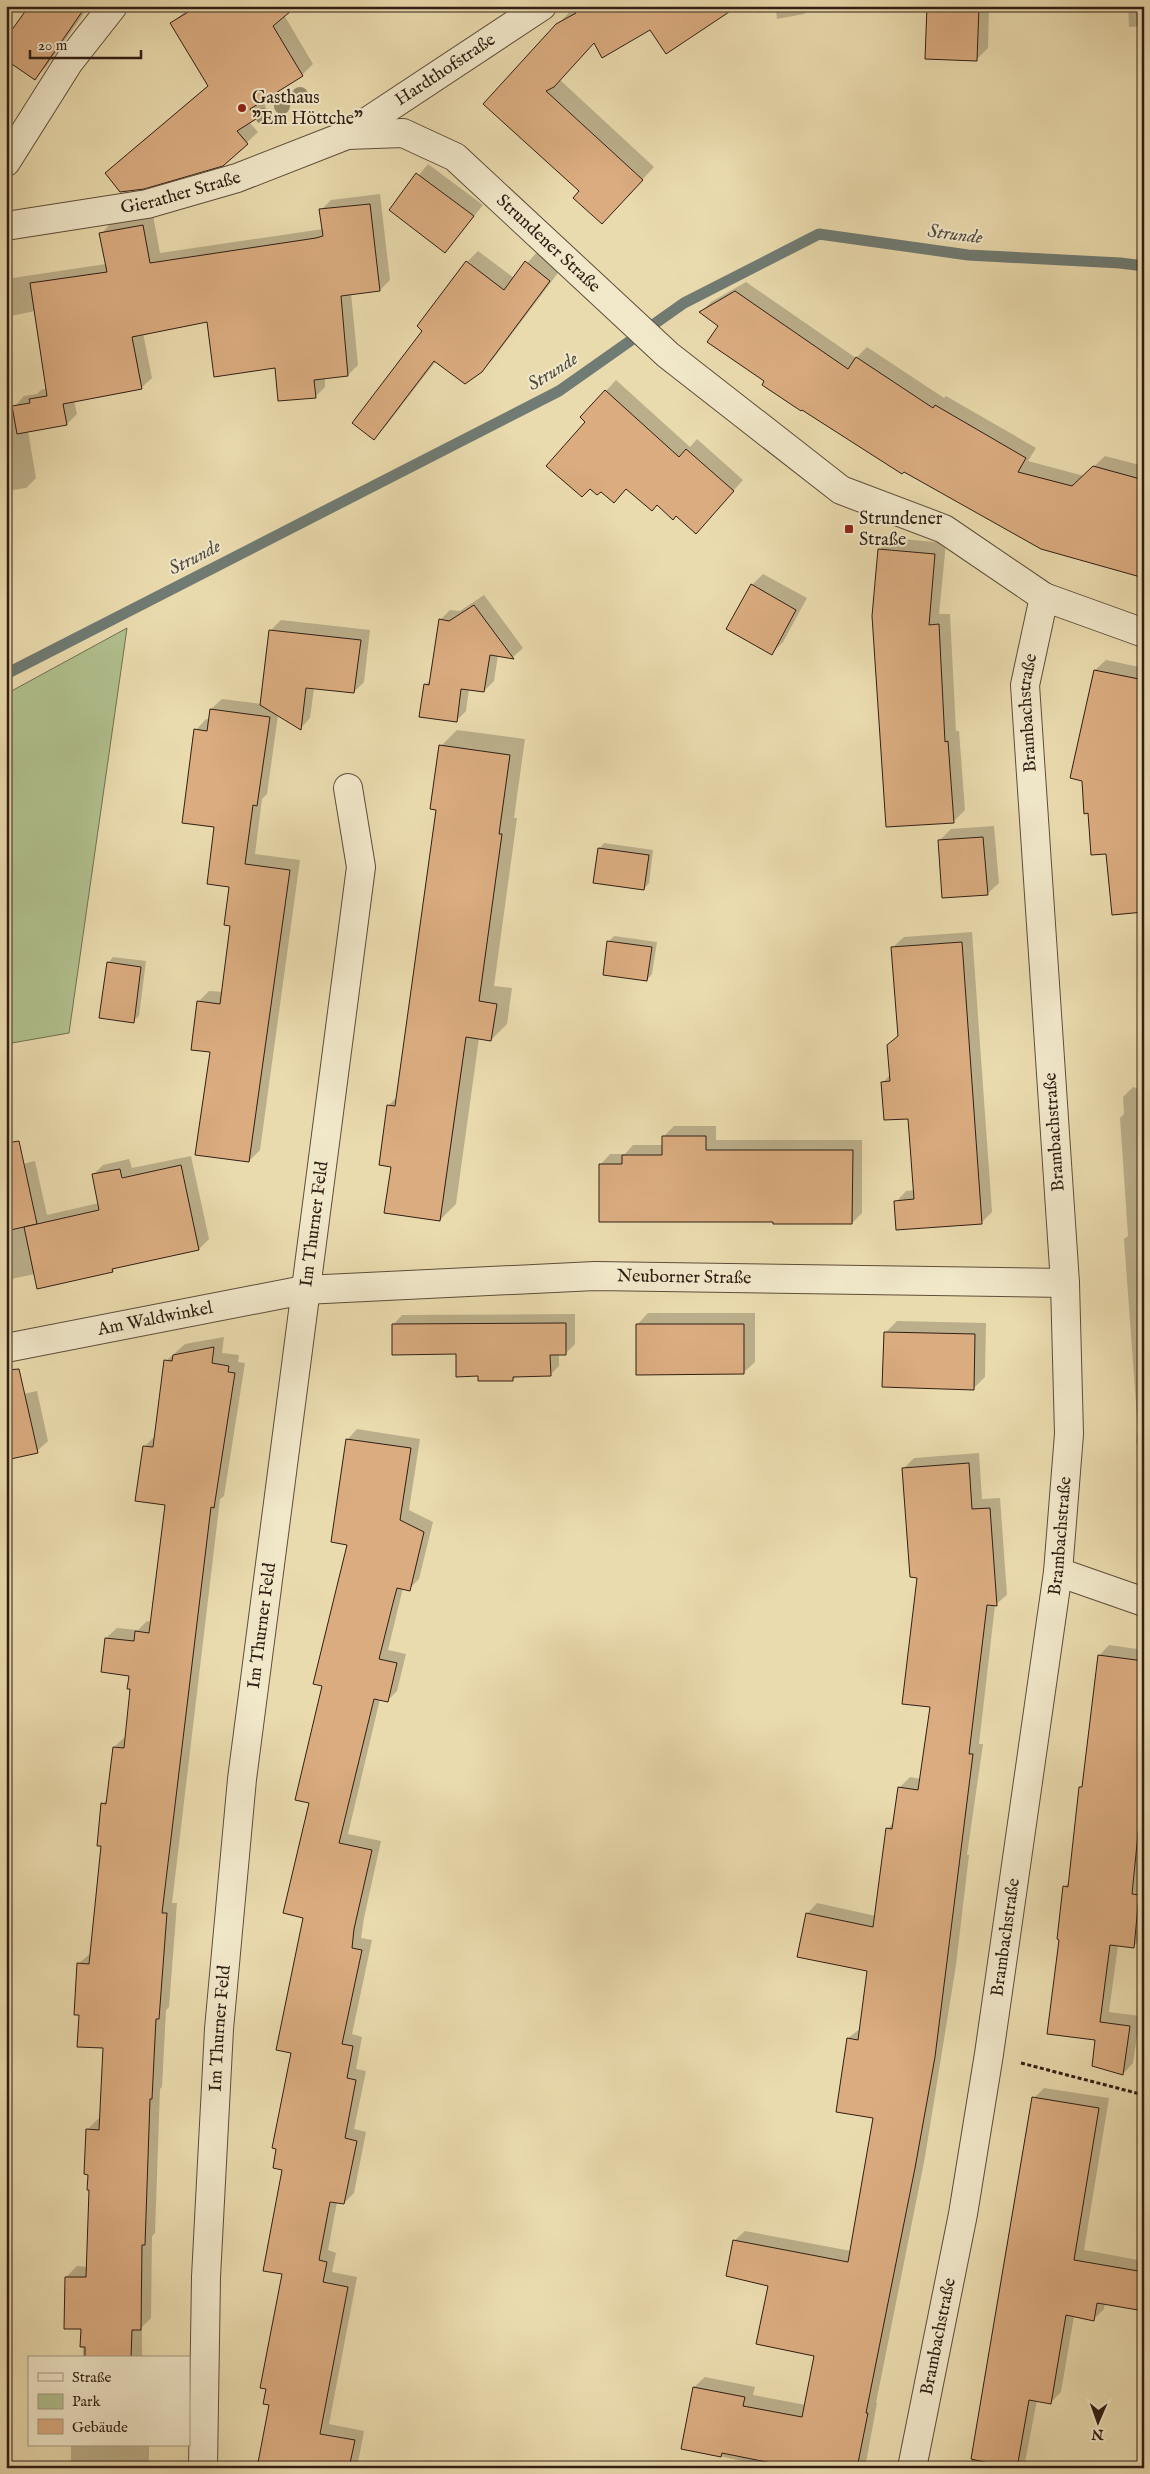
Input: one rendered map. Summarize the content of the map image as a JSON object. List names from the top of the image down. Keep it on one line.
{"streets":{"street":["Hardthofstraße","Gierather Straße","Strundener Straße","Brambachstraße","Im Thurner Feld","Neuborner Straße","Am Waldwinkel"]},"crossings":[["Hardthofstraße","Gierather Straße"],["Hardthofstraße","Strundener Straße"],["Gierather Straße","Strundener Straße"],["Strundener Straße","Brambachstraße"],["Brambachstraße","Neuborner Straße"],["Im Thurner Feld","Neuborner Straße"],["Im Thurner Feld","Am Waldwinkel"],["Neuborner Straße","Am Waldwinkel"]],"water":["Strunde"],"places":{"other":["Gasthaus \"Em Höttche\""],"transit":["Strundener Straße"]},"legend":["Straße","Park","Gebäude"],"scale_bar":"20 m","north":"bottom"}
